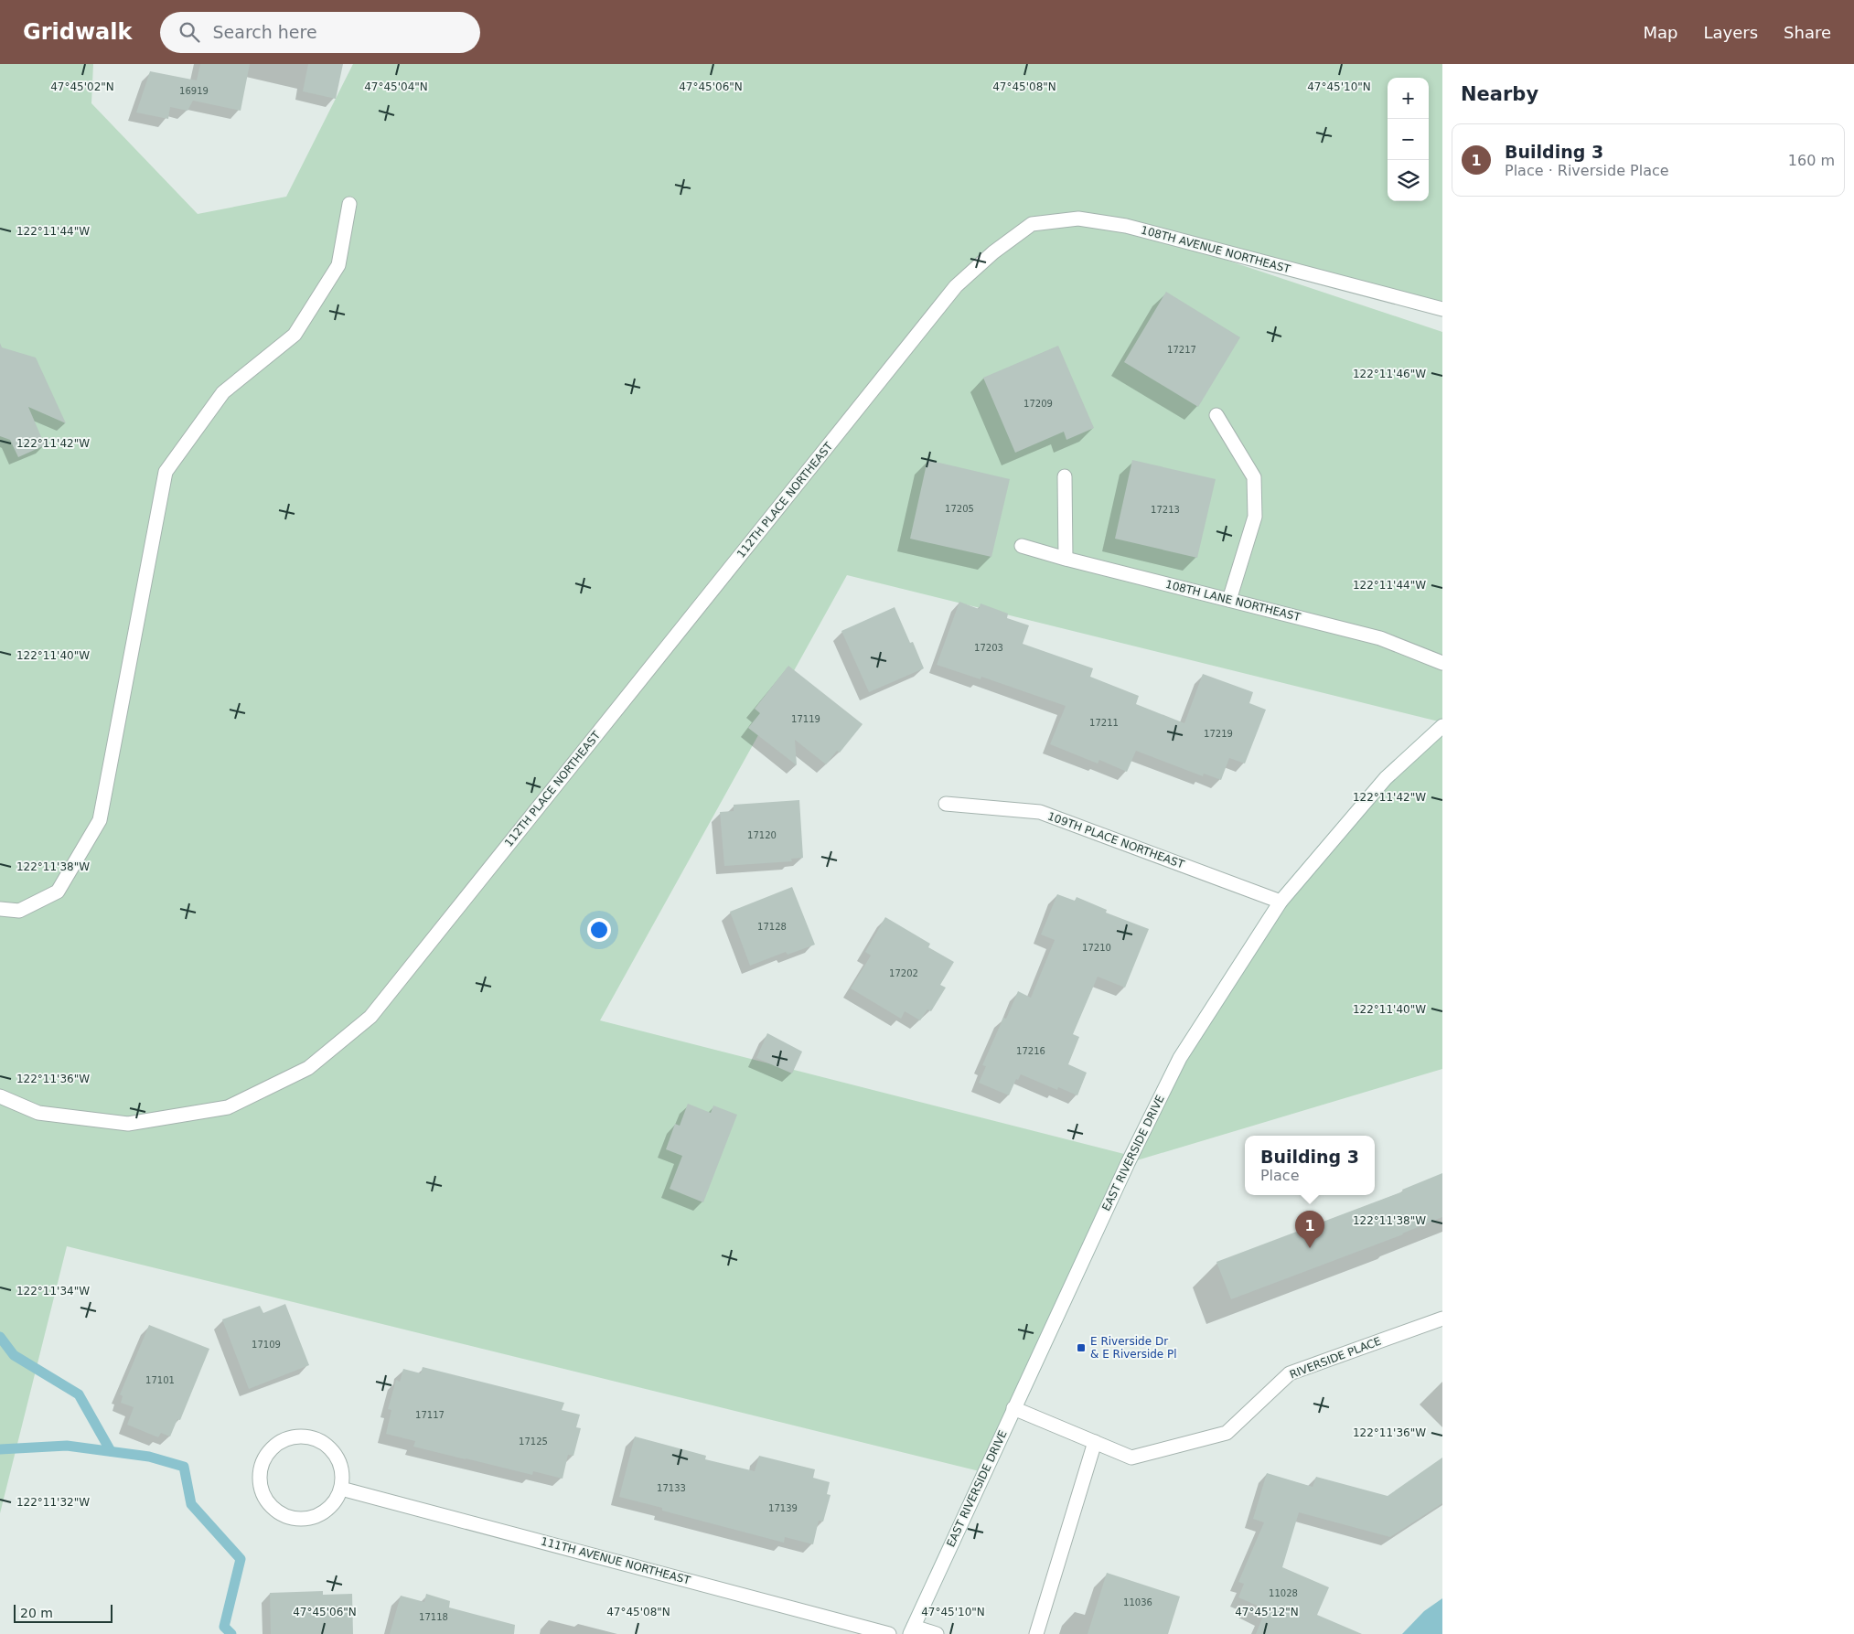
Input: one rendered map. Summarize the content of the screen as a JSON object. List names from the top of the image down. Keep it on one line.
{"streets":{"street":["108TH AVENUE NORTHEAST","112TH PLACE NORTHEAST","108TH LANE NORTHEAST","109TH PLACE NORTHEAST","EAST RIVERSIDE DRIVE","RIVERSIDE PLACE","111TH AVENUE NORTHEAST"]},"crossings":[["108TH AVENUE NORTHEAST","112TH PLACE NORTHEAST"],["109TH PLACE NORTHEAST","EAST RIVERSIDE DRIVE"],["EAST RIVERSIDE DRIVE","RIVERSIDE PLACE"]],"places":{"transit":["E Riverside Dr & E Riverside Pl"]},"house_numbers":["16919","17217","17209","17205","17213","17203","17119","17211","17219","17120","17128","17210","17202","17216","17109","17101","17117","17125","17133","17139","11028","11036","17118"],"scale_bar":"20 m","page":{"header":"Gridwalk","search":"Search here","nav":["Map","Layers","Share"],"heading":"Nearby","map_buttons":["+","−"],"list":[{"mark":"1","name":"Building 3","note":"Place · Riverside Place","value":"160 m"}],"popup":["Building 3","Place"],"pins":"1","scale":"20 m"},"coordinates":["47°45'02\"N","47°45'04\"N","47°45'06\"N","47°45'08\"N","47°45'10\"N","122°11'44\"W","122°11'46\"W","122°11'42\"W","122°11'40\"W","122°11'38\"W","122°11'36\"W","122°11'34\"W","122°11'32\"W","47°45'12\"N"]}
